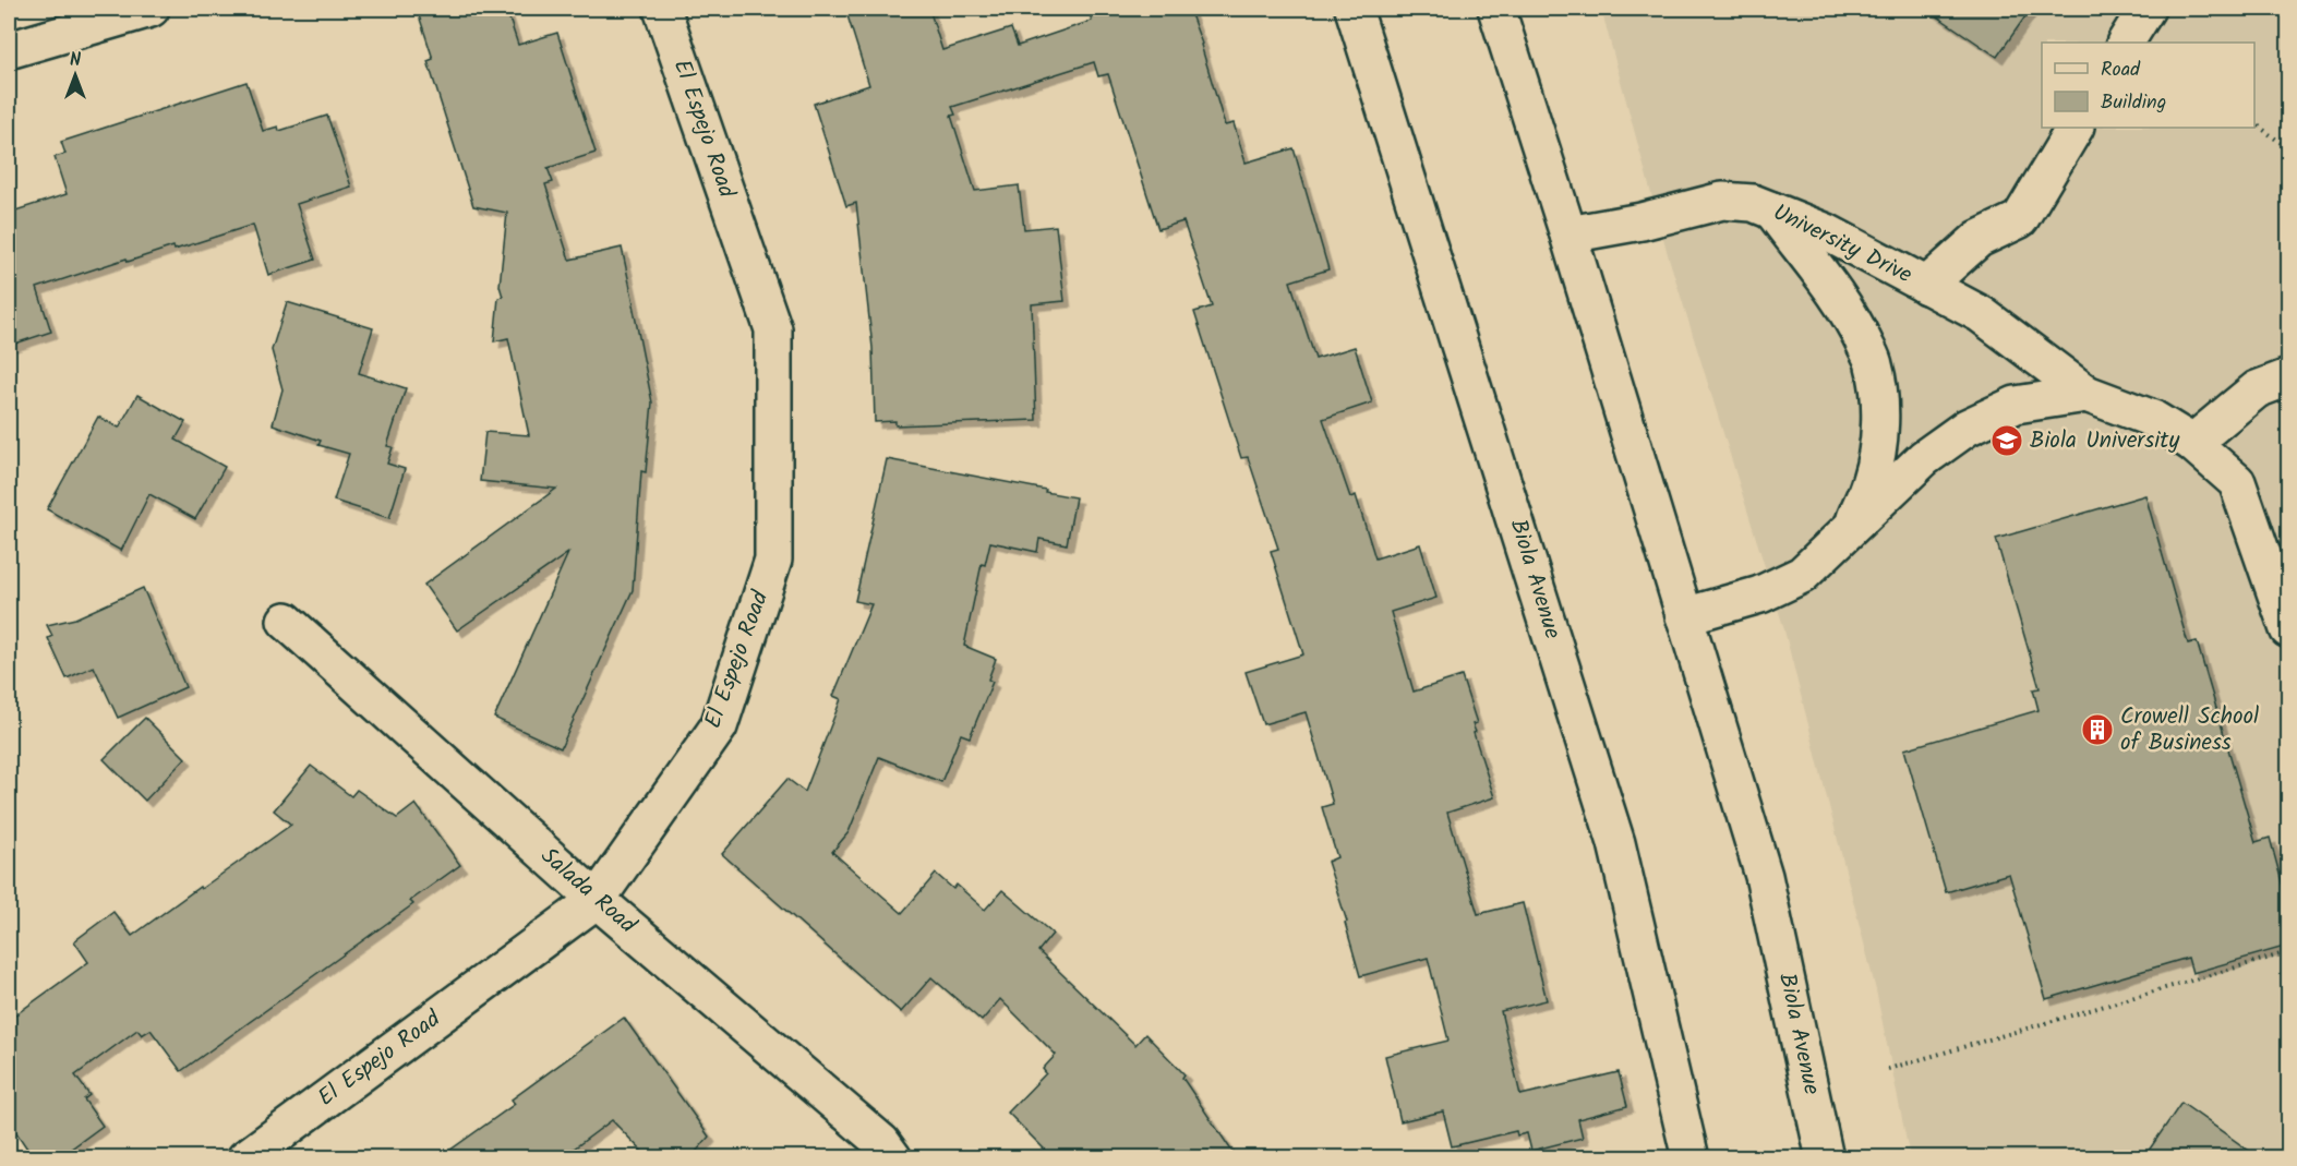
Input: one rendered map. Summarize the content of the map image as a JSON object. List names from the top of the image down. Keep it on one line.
{"streets":{"street":["El Espejo Road","University Drive","Biola Avenue","Salada Road"]},"crossings":[["El Espejo Road","Salada Road"],["University Drive","Biola Avenue"]],"places":{"school or university":["Biola University"],"building":["Crowell School of Business"]},"legend":["Road","Building"],"north":"top"}
